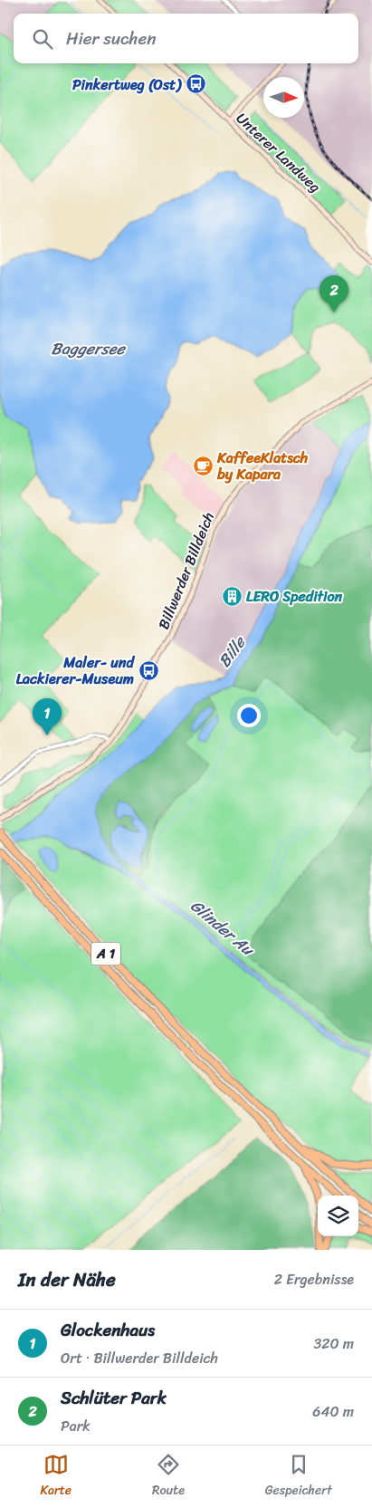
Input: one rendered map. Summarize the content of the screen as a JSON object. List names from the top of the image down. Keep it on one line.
{"streets":{"highway":["A 1"],"street":["Unterer Landweg","Billwerder Billdeich"]},"water":["Baggersee","Bille","Glinder Au"],"places":{"bus stop":["Pinkertweg (Ost)","Maler- und Lackierer-Museum"],"cafe":["KaffeeKlatsch by Kapara"],"building":["LERO Spedition"]},"north":"right","page":{"search":"Hier suchen","pins":["2","1"],"heading":["In der Nähe","2 Ergebnisse"],"list":[{"mark":"1","name":"Glockenhaus","note":"Ort · Billwerder Billdeich","value":"320 m"},{"mark":"2","name":"Schlüter Park","note":"Park","value":"640 m"}],"nav":["Karte","Route","Gespeichert"]}}
